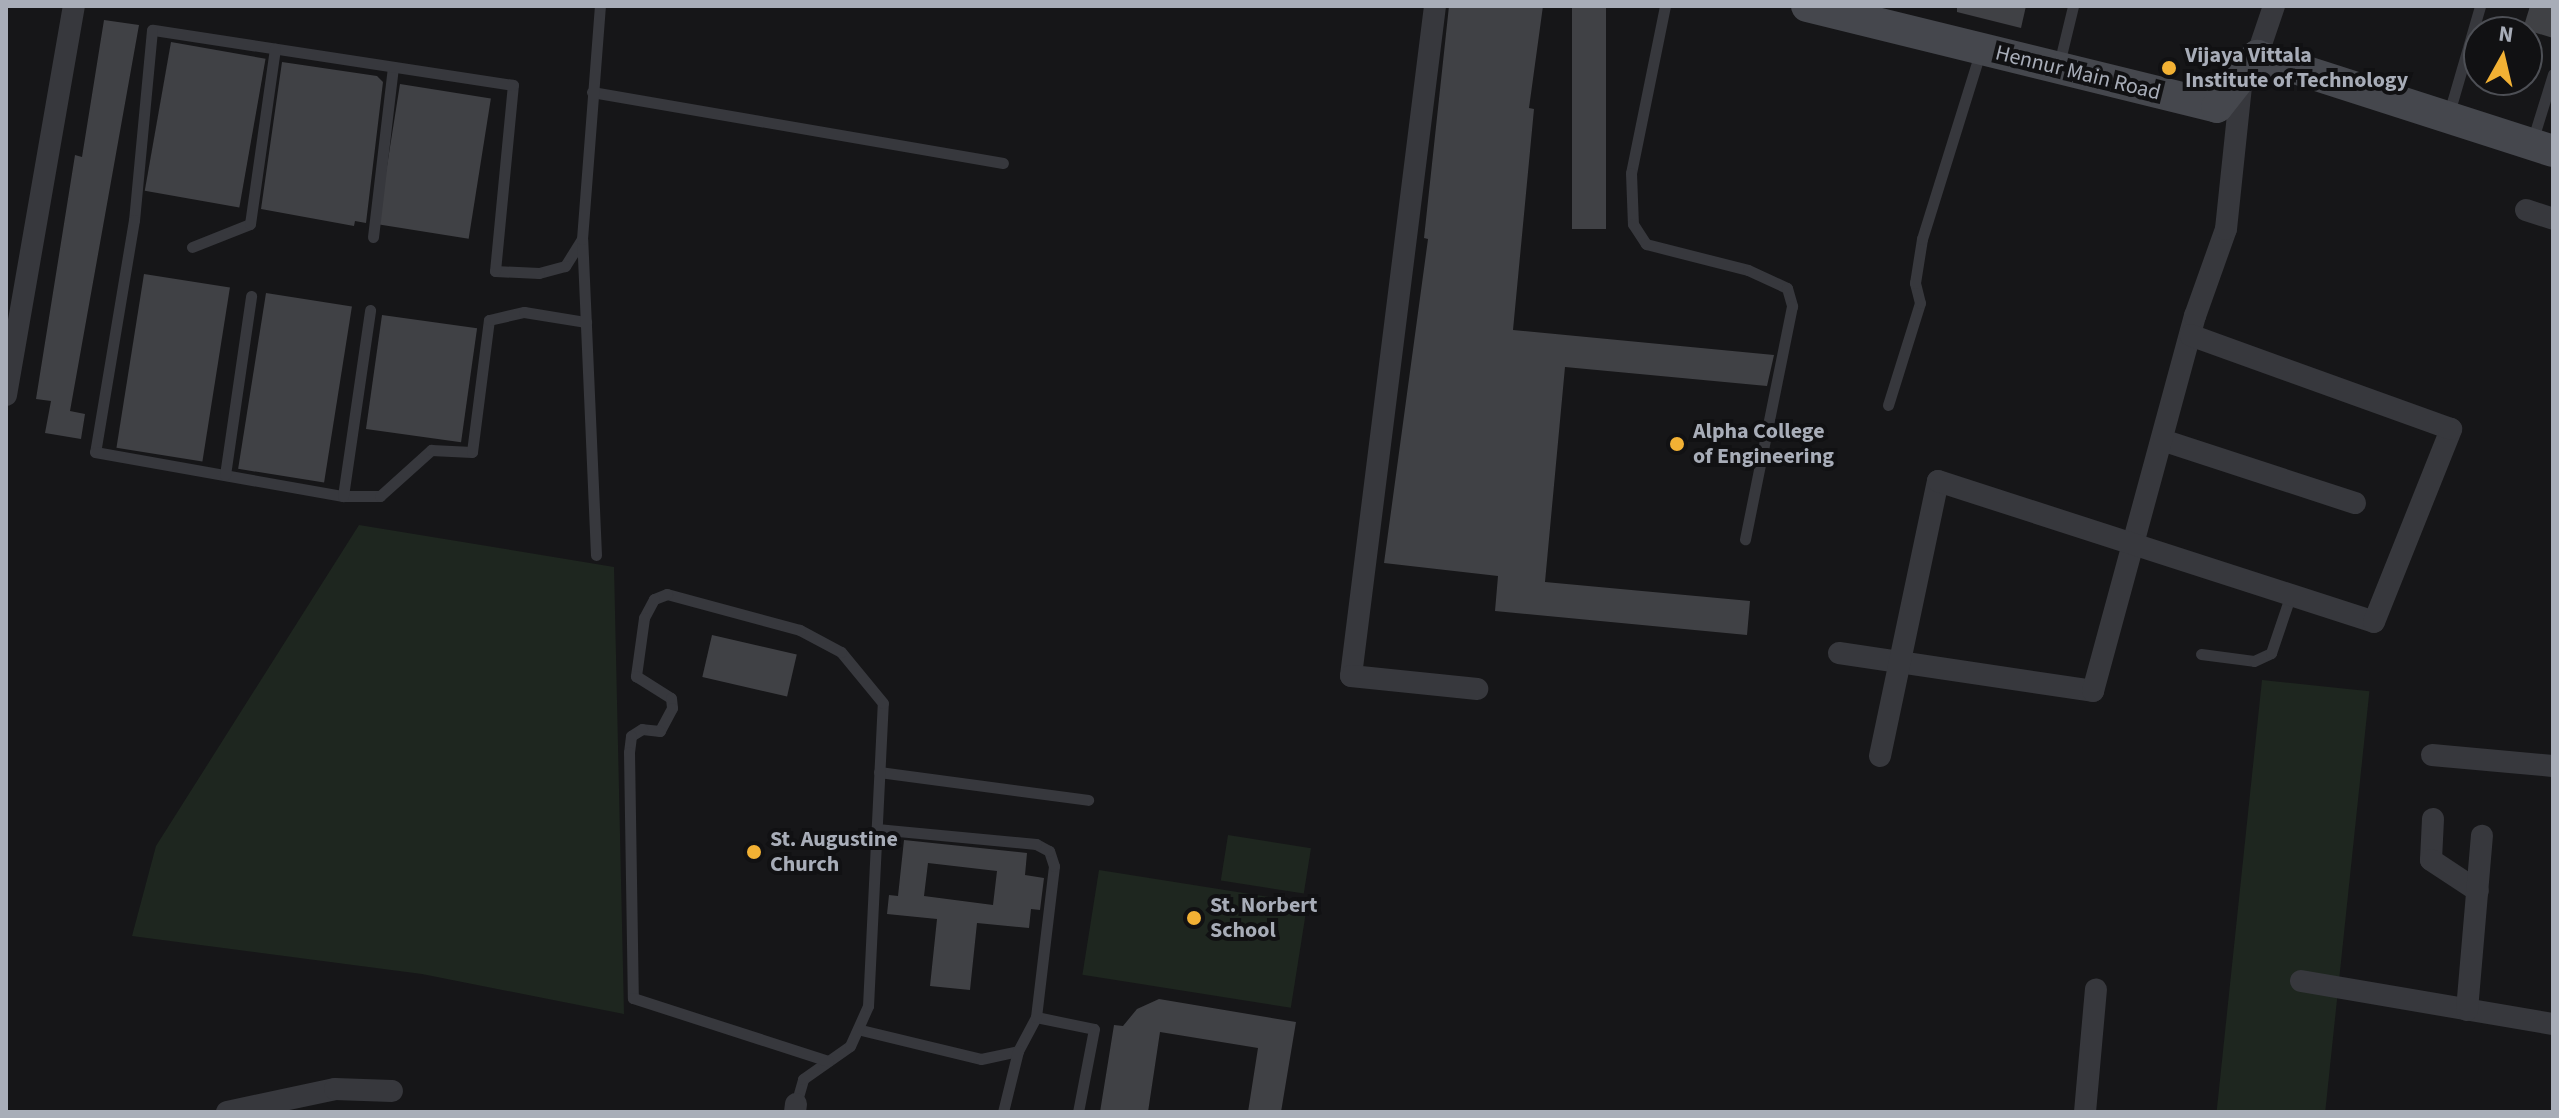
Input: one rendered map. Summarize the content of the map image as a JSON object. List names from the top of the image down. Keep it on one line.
{"streets":{"main road":["Hennur Main Road"]},"places":["Vijaya Vittala Institute of Technology","Alpha College of Engineering","St. Augustine Church","St. Norbert School"],"north":"top"}
